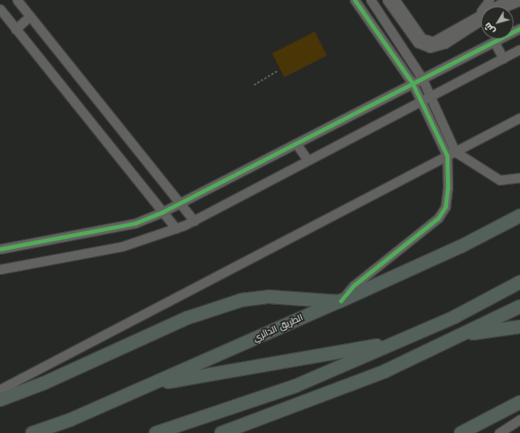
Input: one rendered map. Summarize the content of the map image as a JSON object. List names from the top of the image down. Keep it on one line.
{"streets":{"highway":["الطريق الدائري"]},"north":"bottom left"}
